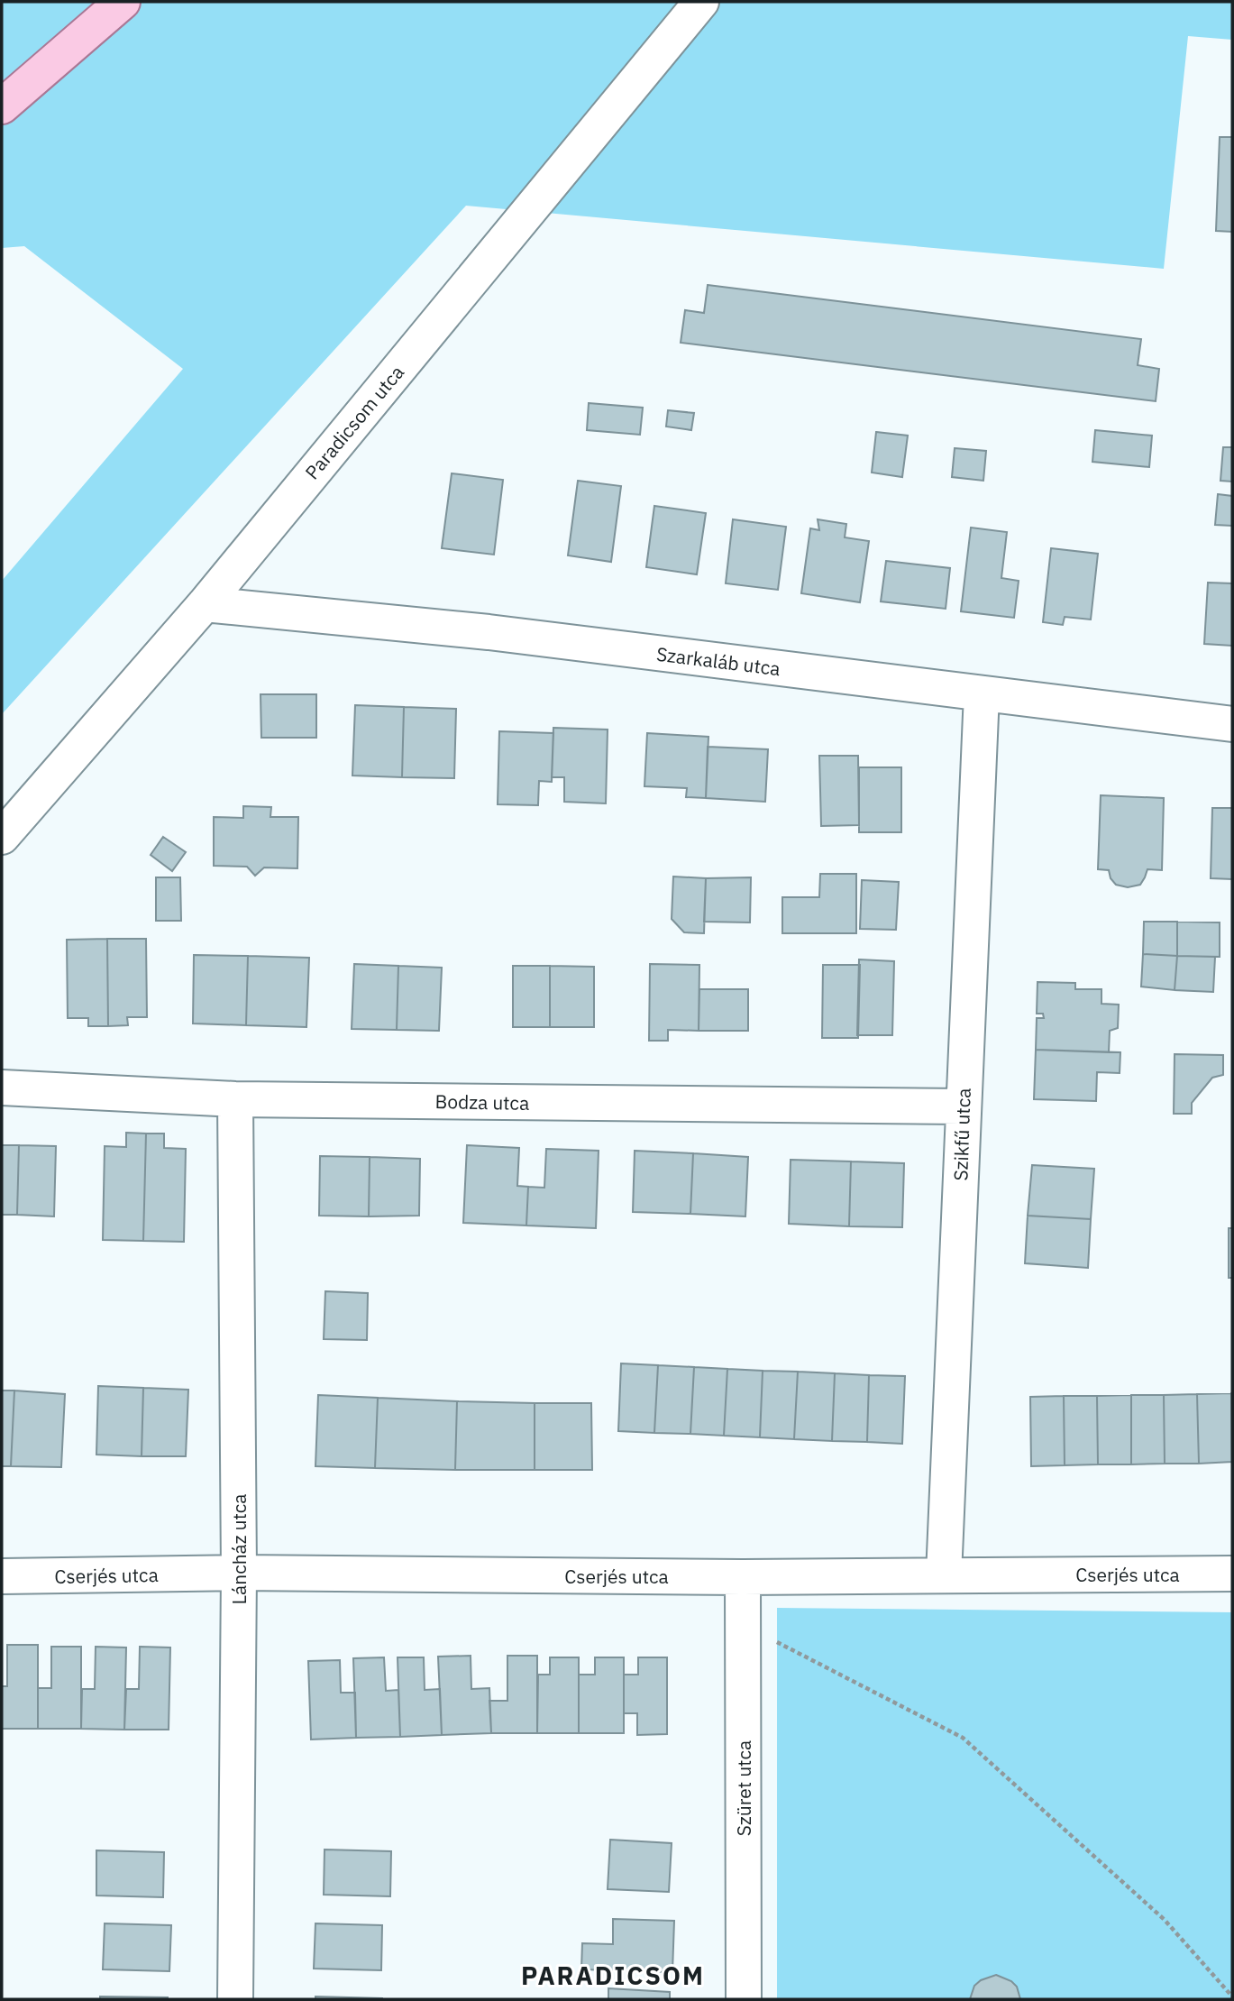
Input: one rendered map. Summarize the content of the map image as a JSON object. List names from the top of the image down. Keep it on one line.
{"streets":{"street":["Paradicsom utca","Szarkaláb utca","Bodza utca","Szikfű utca","Láncház utca","Cserjés utca","Szüret utca"]},"crossings":[["Paradicsom utca","Szarkaláb utca"],["Szarkaláb utca","Szikfű utca"],["Bodza utca","Szikfű utca"],["Bodza utca","Láncház utca"],["Szikfű utca","Cserjés utca"],["Láncház utca","Cserjés utca"],["Cserjés utca","Szüret utca"]],"districts":["PARADICSOM"]}
